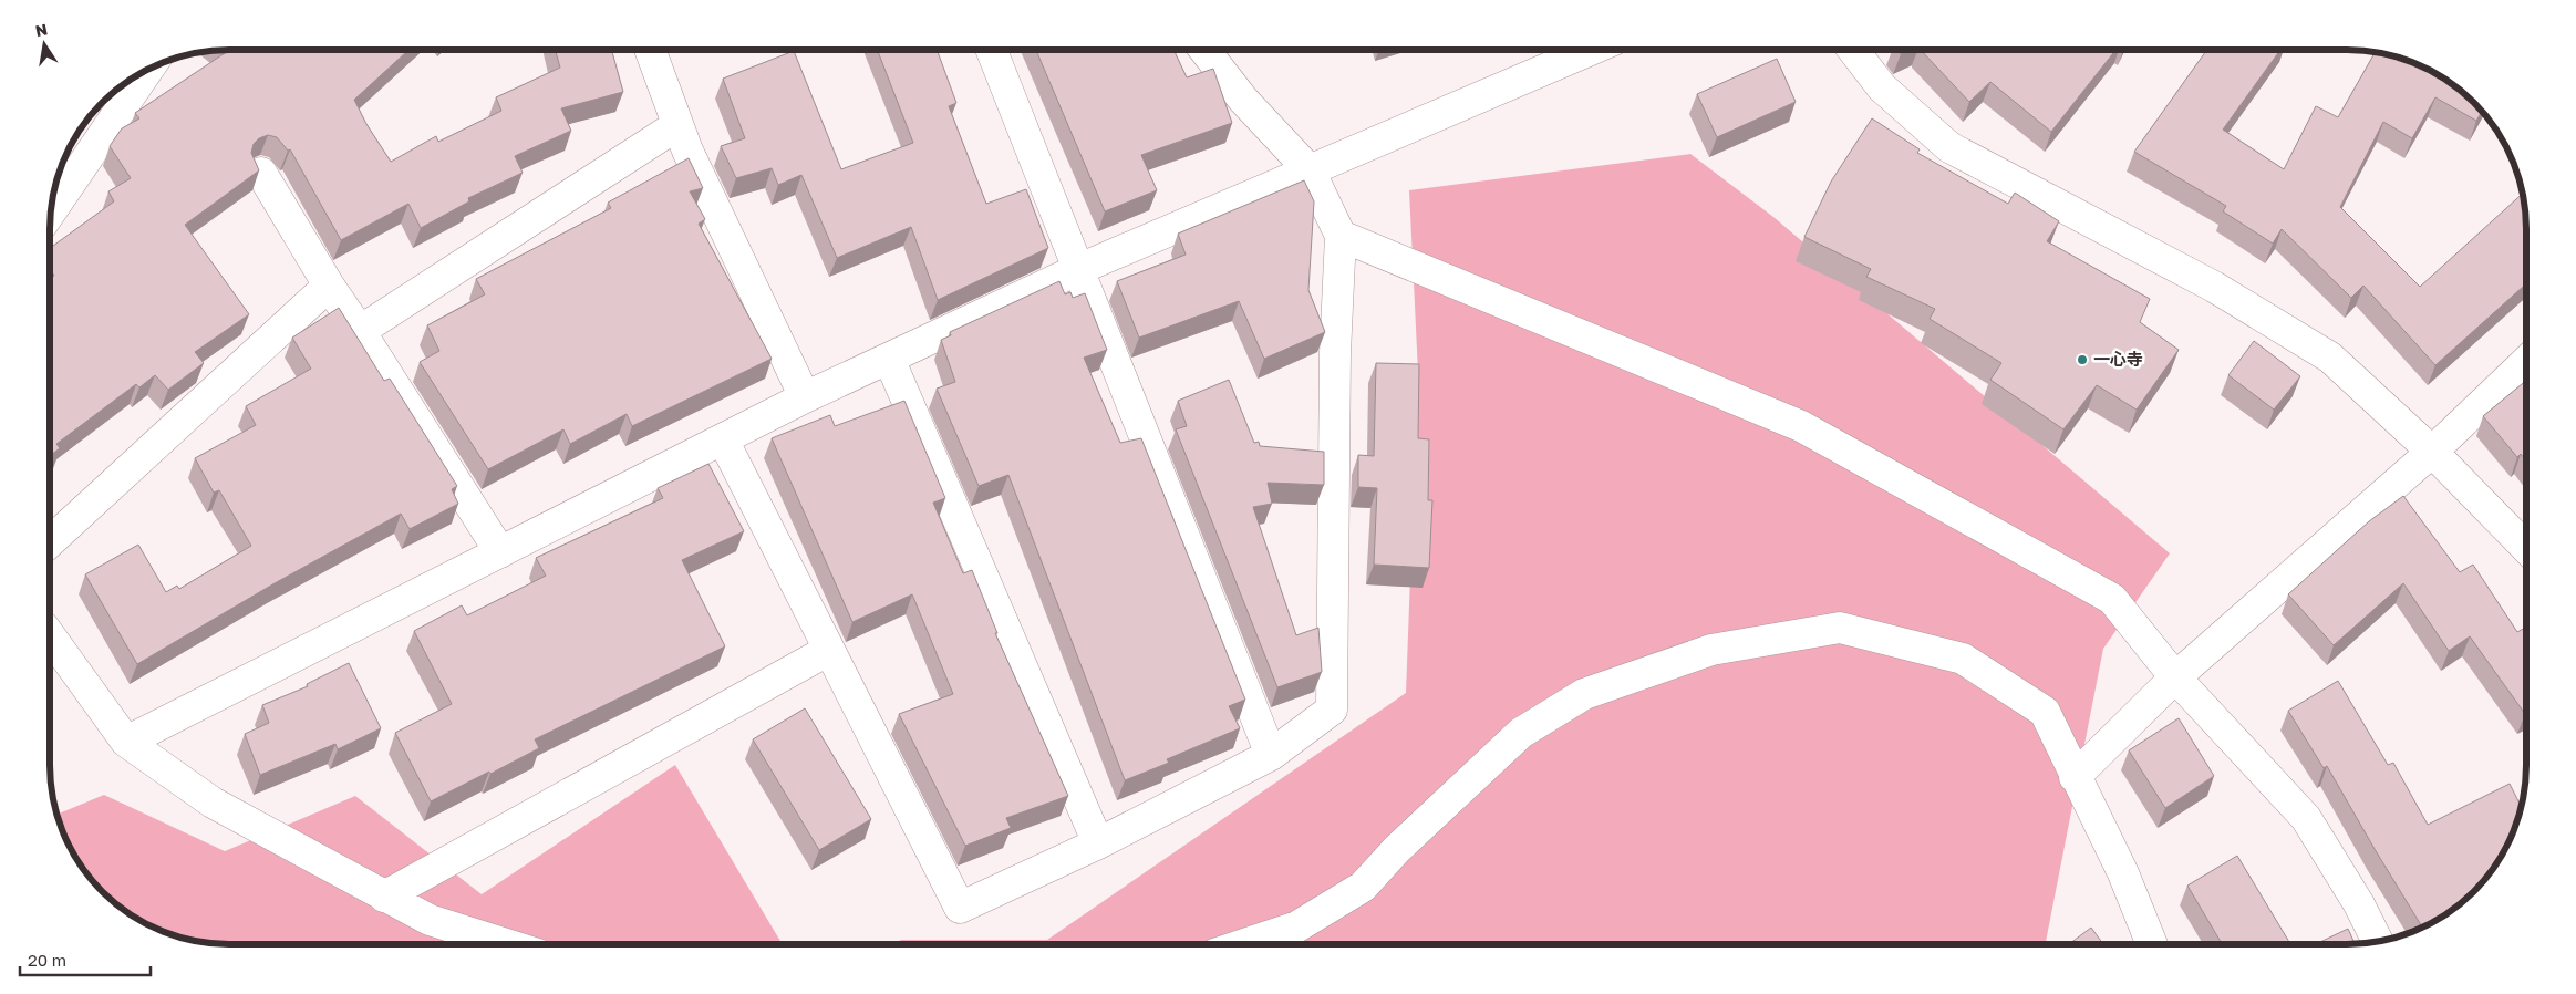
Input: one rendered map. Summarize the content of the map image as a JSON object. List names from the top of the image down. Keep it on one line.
{"places":["一心寺"],"scale_bar":"20 m","north":"top"}
